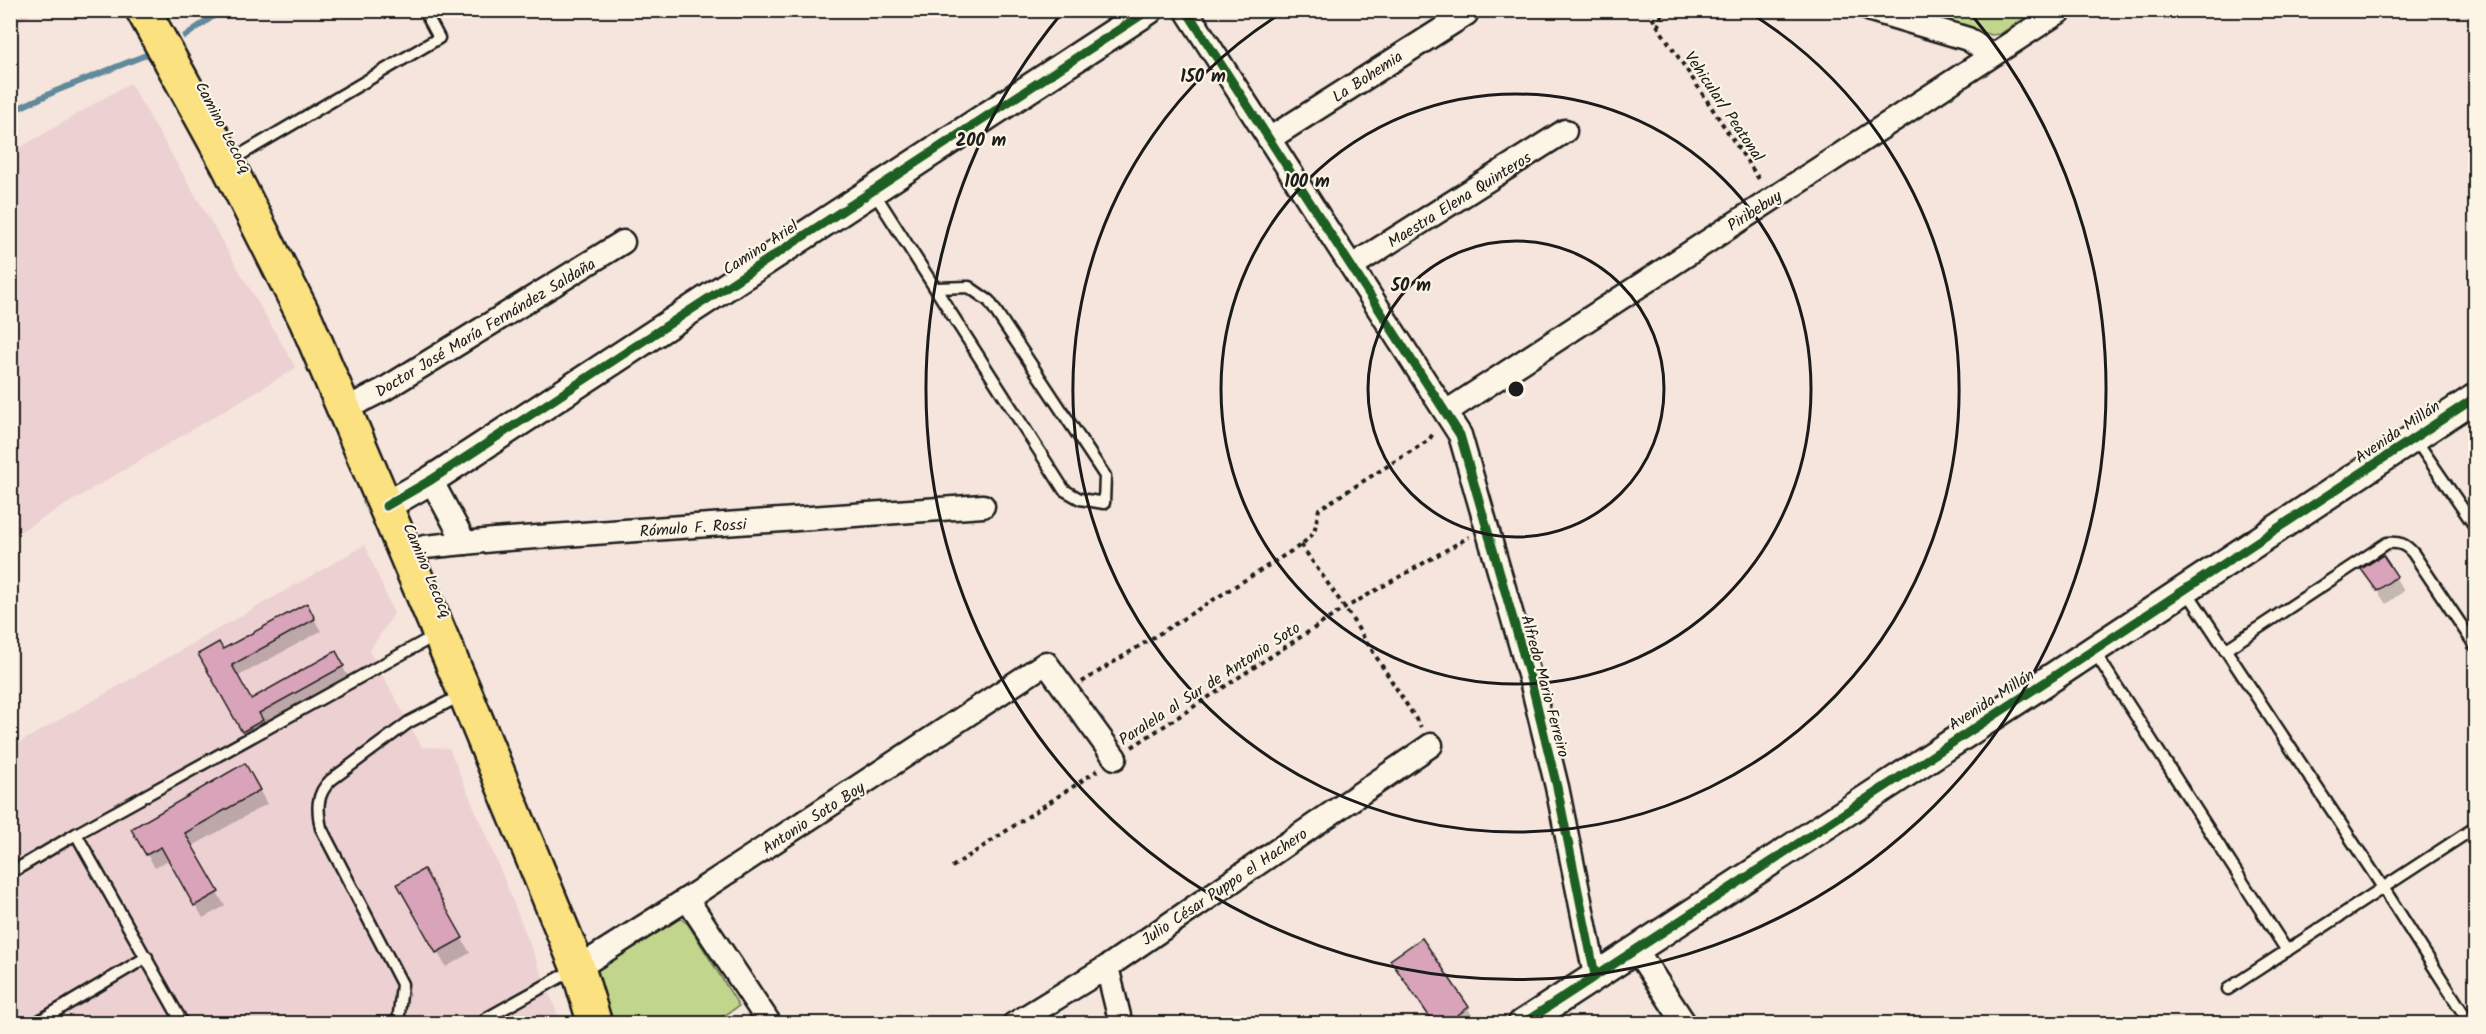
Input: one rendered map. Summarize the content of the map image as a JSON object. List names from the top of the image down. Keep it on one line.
{"streets":{"main road":["Camino Lecocq"],"street":["La Bohemia","Maestra Elena Quinteros","Piribebuy","Camino Ariel","Doctor José María Fernández Saldaña","Avenida Millán","Rómulo F. Rossi","Alfredo Mario Ferreiro","Antonio Soto Boy","Julio César Puppo el Hachero"],"path":["Vehicular/ Peatonal","Paralela al Sur de Antonio Soto"]},"crossings":[["La Bohemia","Alfredo Mario Ferreiro"],["Vehicular/ Peatonal","Piribebuy"],["Camino Lecocq","Camino Ariel"],["Camino Lecocq","Doctor José María Fernández Saldaña"],["Camino Lecocq","Rómulo F. Rossi"],["Camino Lecocq","Antonio Soto Boy"],["Maestra Elena Quinteros","Alfredo Mario Ferreiro"],["Piribebuy","Alfredo Mario Ferreiro"],["Avenida Millán","Alfredo Mario Ferreiro"],["Paralela al Sur de Antonio Soto","Alfredo Mario Ferreiro"]],"rings":["150 m","200 m","100 m","50 m"]}
